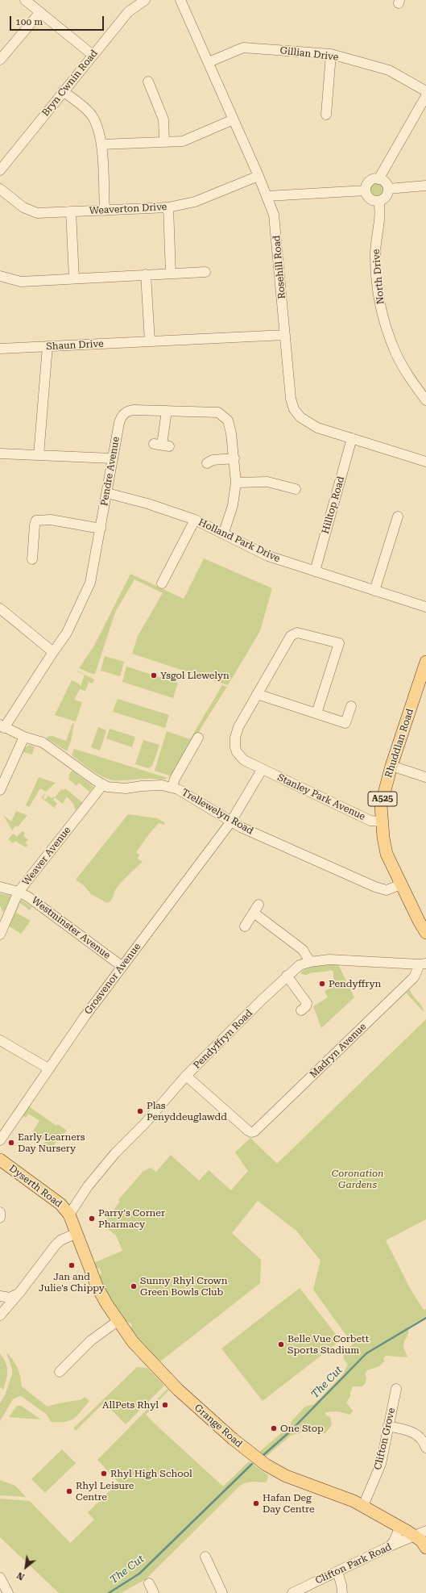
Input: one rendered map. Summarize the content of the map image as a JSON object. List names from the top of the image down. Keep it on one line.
{"streets":{"main road":["Rhuddlan Road","A525","Dyserth Road","Grange Road"],"street":["Gillian Drive","Bryn Cwnin Road","Weaverton Drive","Rosehill Road","North Drive","Shaun Drive","Pendre Avenue","Hilltop Road","Holland Park Drive","Stanley Park Avenue","Trellewelyn Road","Weaver Avenue","Westminster Avenue","Grosvenor Avenue","Pendyffryn Road","Madryn Avenue","Clifton Grove","Clifton Park Road"]},"crossings":[["Gillian Drive","Rosehill Road"],["Weaverton Drive","Rosehill Road"],["Rosehill Road","Shaun Drive"],["Rosehill Road","Hilltop Road"],["Pendre Avenue","Holland Park Drive"],["Pendre Avenue","Trellewelyn Road"],["Hilltop Road","Holland Park Drive"],["Rhuddlan Road","Stanley Park Avenue"],["Rhuddlan Road","Trellewelyn Road"],["Stanley Park Avenue","Grosvenor Avenue"],["Trellewelyn Road","Weaver Avenue"],["Trellewelyn Road","Grosvenor Avenue"],["Weaver Avenue","Westminster Avenue"],["Westminster Avenue","Grosvenor Avenue"],["Pendyffryn Road","Madryn Avenue"],["Pendyffryn Road","Dyserth Road"],["Dyserth Road","Grange Road"],["Grange Road","Clifton Grove"],["Grange Road","Clifton Park Road"]],"water":["The Cut"],"parks":["Coronation Gardens"],"places":["Ysgol Llewelyn","Pendyffryn","Plas Penyddeuglawdd","Early Learners Day Nursery","Parry's Corner Pharmacy","Jan and Julie's Chippy","Sunny Rhyl Crown Green Bowls Club","Belle Vue Corbett Sports Stadium","AllPets Rhyl","One Stop","Rhyl High School","Rhyl Leisure Centre","Hafan Deg Day Centre"],"scale_bar":"100 m","north":"bottom left"}
